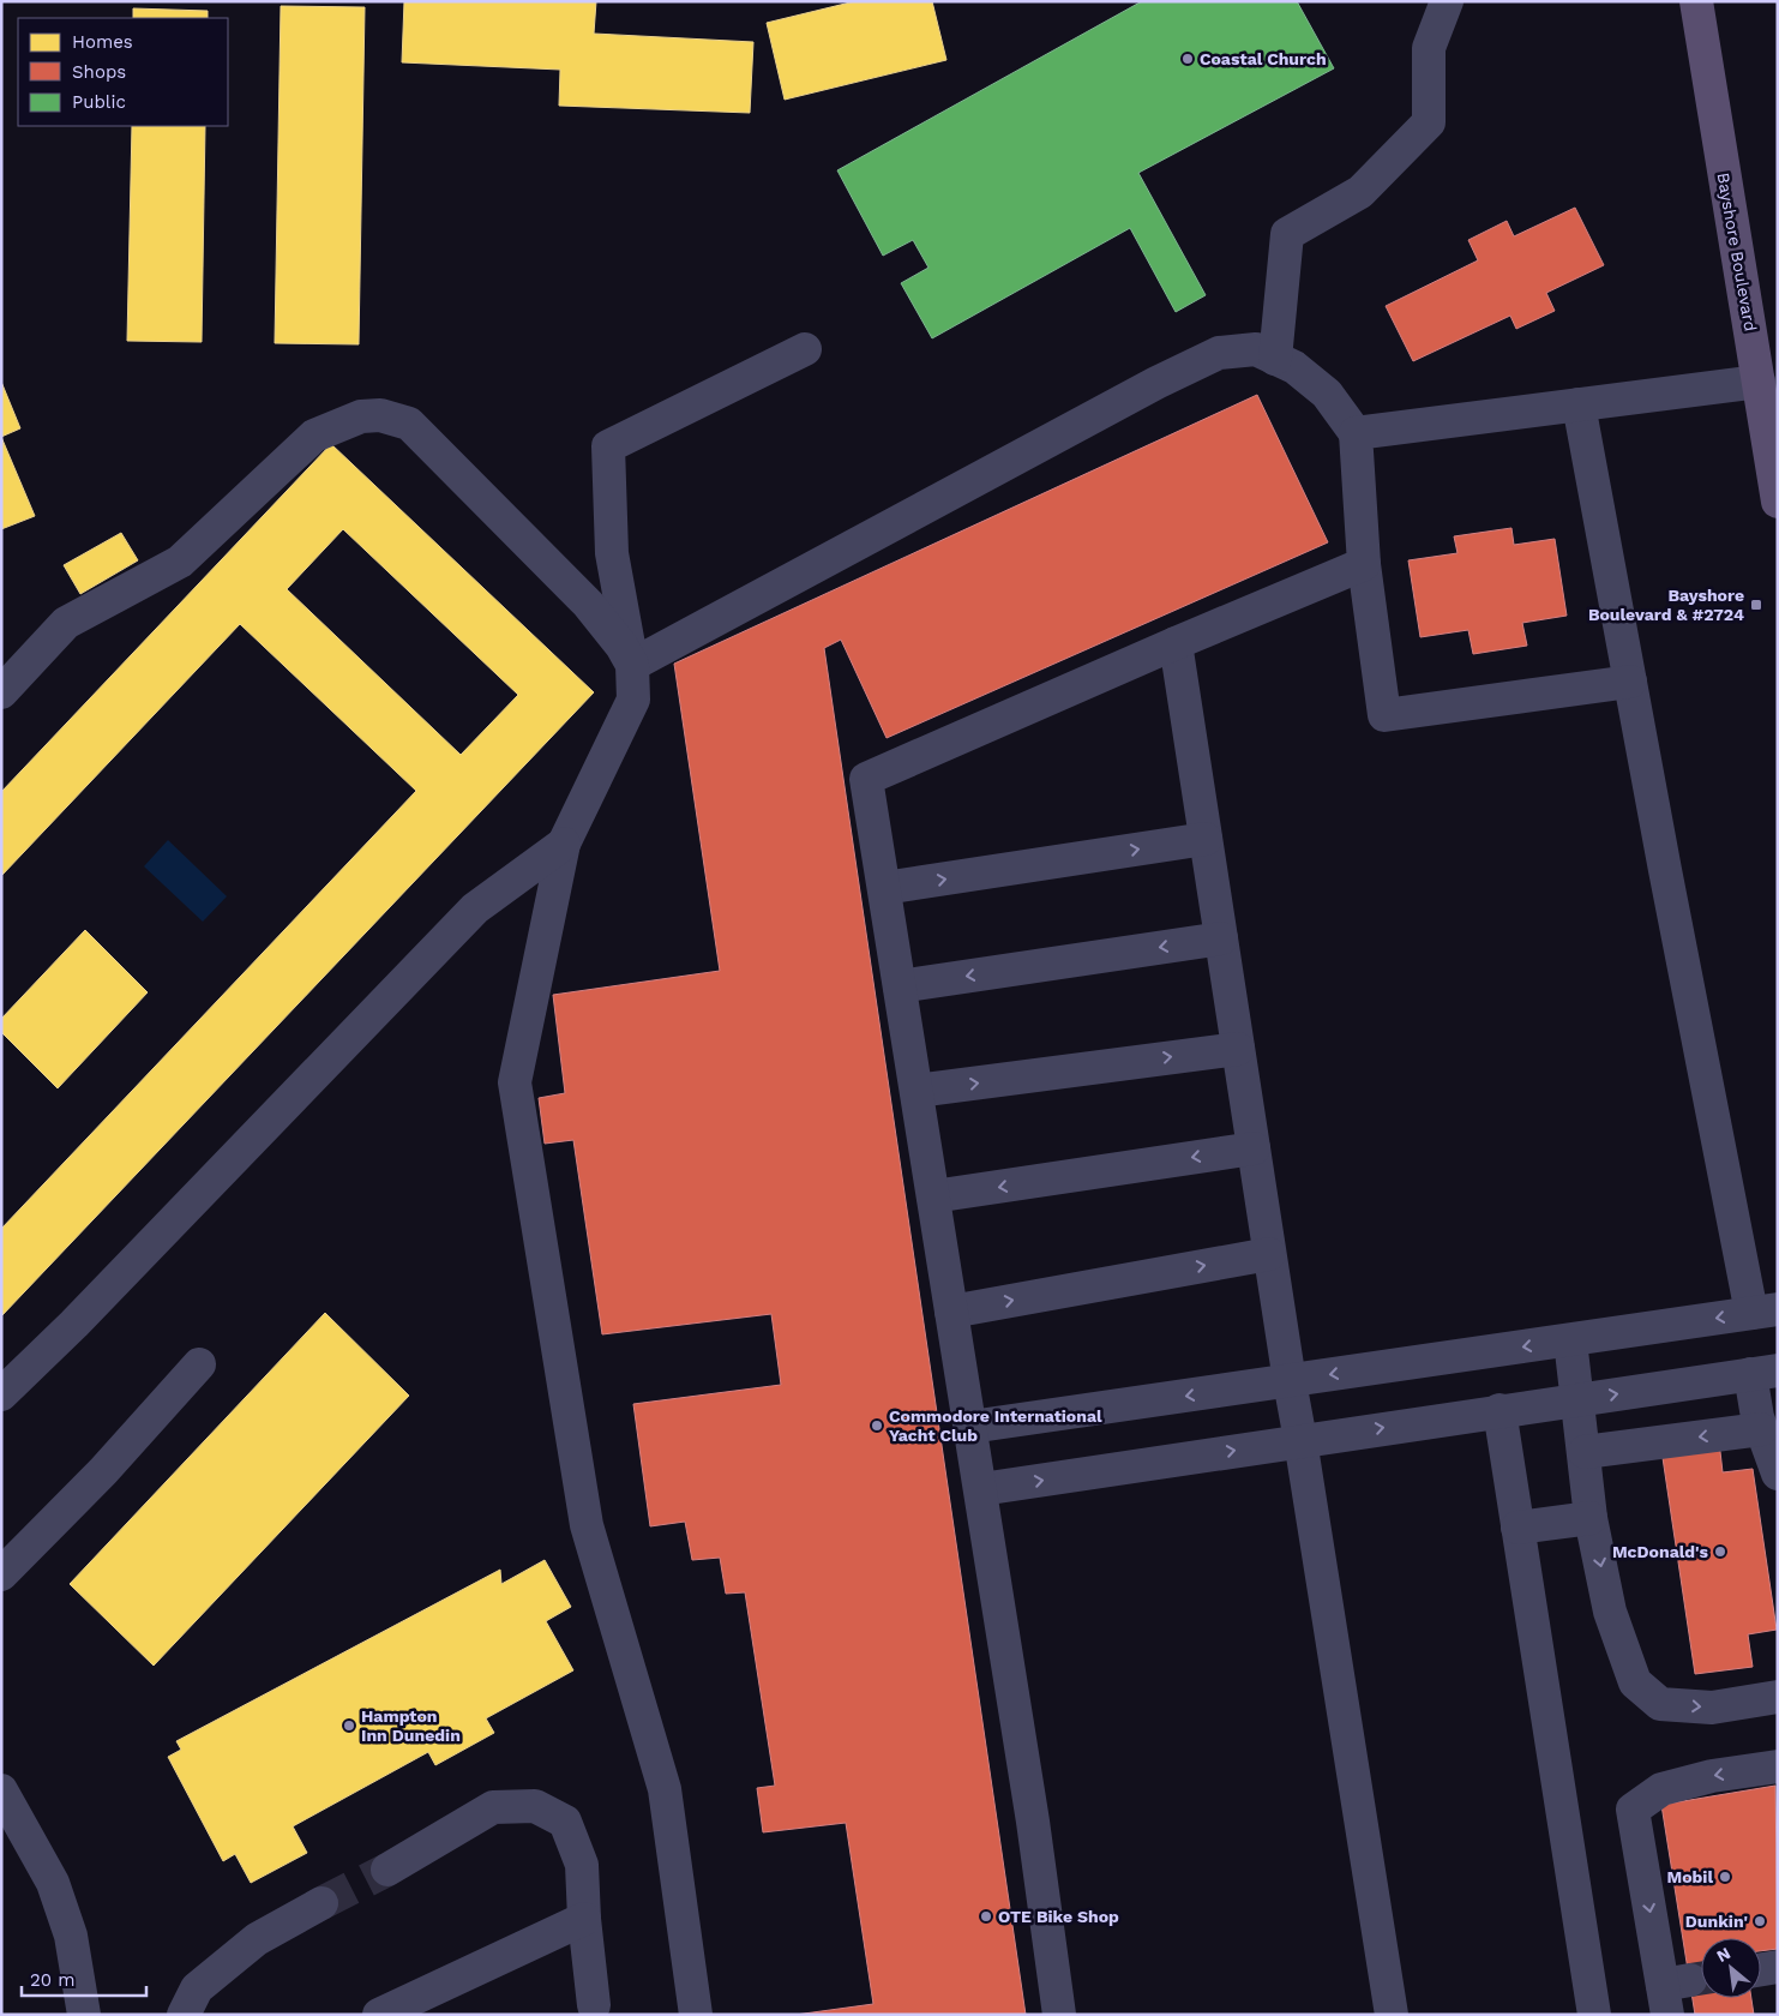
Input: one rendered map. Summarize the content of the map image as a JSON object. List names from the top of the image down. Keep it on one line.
{"streets":{"main road":["Bayshore Boulevard"]},"places":{"other":["Coastal Church","Commodore International Yacht Club","McDonald's","Hampton Inn Dunedin","Mobil","OTE Bike Shop","Dunkin'"],"transit":["Bayshore Boulevard & #2724"]},"legend":["Homes","Shops","Public"],"scale_bar":"20 m","north":"top left"}
